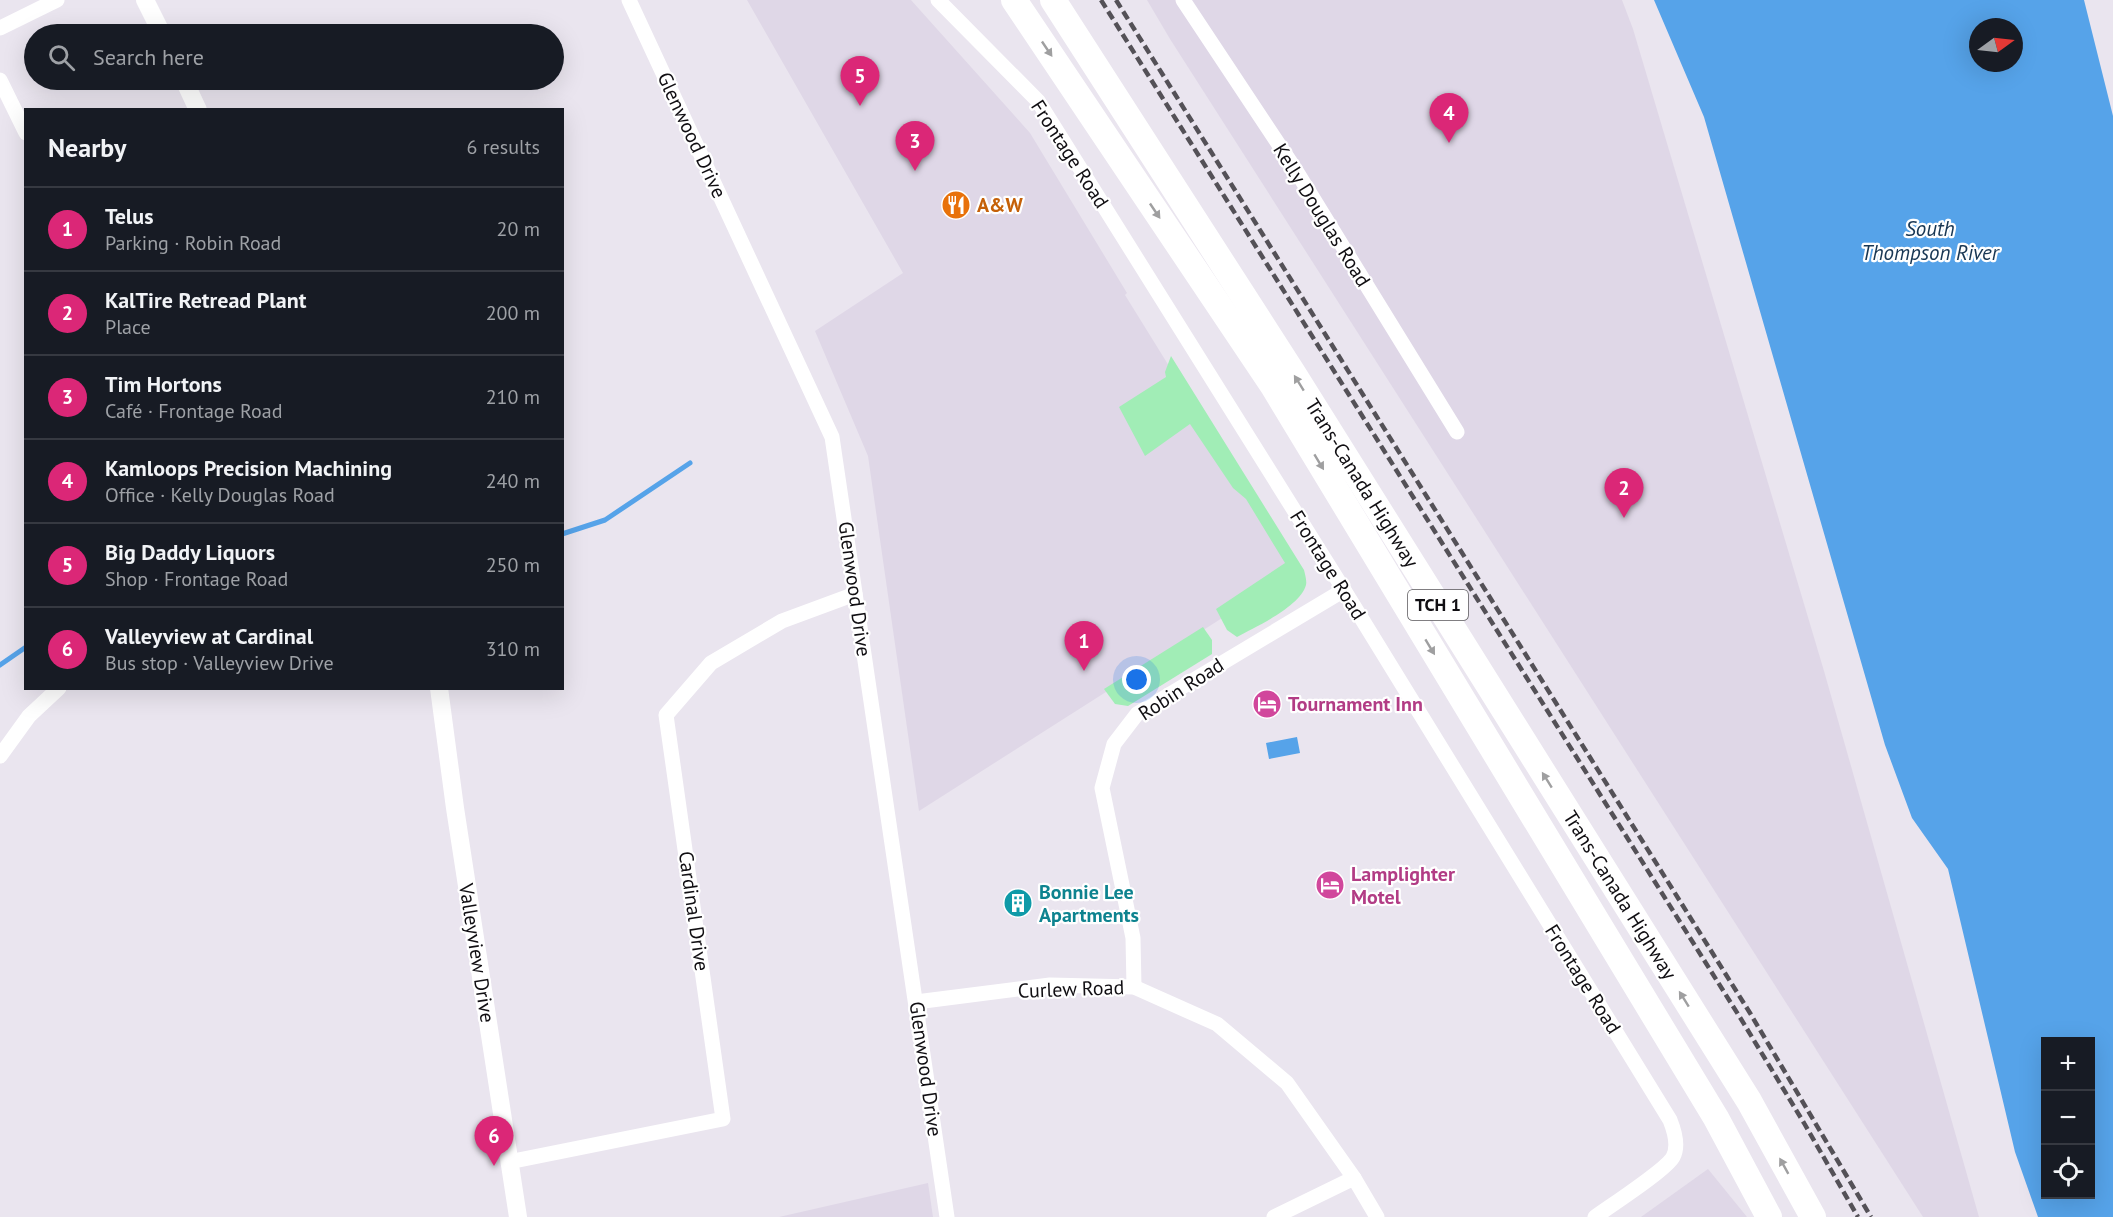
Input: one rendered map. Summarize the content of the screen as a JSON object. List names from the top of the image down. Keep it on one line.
{"streets":{"highway":["Trans-Canada Highway","TCH 1"],"street":["Glenwood Drive","Frontage Road","Kelly Douglas Road","Robin Road","Cardinal Drive","Valleyview Drive","Curlew Road"]},"crossings":[["Glenwood Drive","Cardinal Drive"],["Glenwood Drive","Curlew Road"],["Frontage Road","Robin Road"],["Robin Road","Curlew Road"],["Cardinal Drive","Valleyview Drive"]],"water":["South Thompson River"],"places":{"restaurant":["A&W"],"hotel":["Tournament Inn","Lamplighter Motel"],"building":["Bonnie Lee Apartments"]},"north":"right","page":{"search":"Search here","pins":["5","4","3","2","1","6"],"heading":["Nearby","6 results"],"list":[{"mark":"1","name":"Telus","note":"Parking · Robin Road","value":"20 m"},{"mark":"2","name":"KalTire Retread Plant","note":"Place","value":"200 m"},{"mark":"3","name":"Tim Hortons","note":"Café · Frontage Road","value":"210 m"},{"mark":"4","name":"Kamloops Precision Machining","note":"Office · Kelly Douglas Road","value":"240 m"},{"mark":"5","name":"Big Daddy Liquors","note":"Shop · Frontage Road","value":"250 m"},{"mark":"6","name":"Valleyview at Cardinal","note":"Bus stop · Valleyview Drive","value":"310 m"}],"map_buttons":["+","−"]}}
